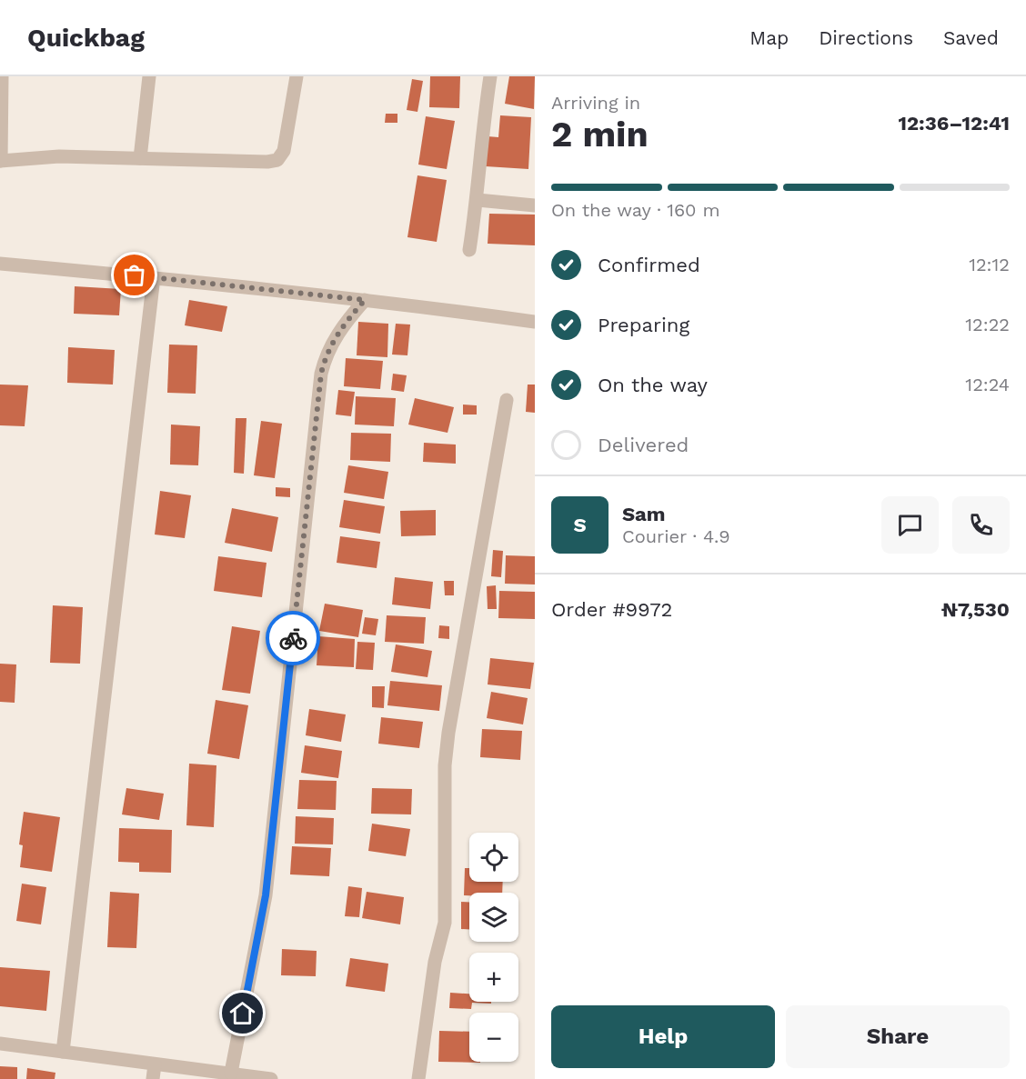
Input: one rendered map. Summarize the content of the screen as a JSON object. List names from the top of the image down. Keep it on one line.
{"page":{"header":"Quickbag","nav":["Map","Directions","Saved"],"heading":["2 min","Arriving in","12:36–12:41"],"panel":["Sam","Courier · 4.9","Order #9972","₦7,530"],"bar":"On the way · 160 m","list":[["Confirmed","12:12"],["Preparing","12:22"],["On the way","12:24"],"Delivered"],"round":"S","map_buttons":["+","−"],"buttons":["Help","Share"]}}
